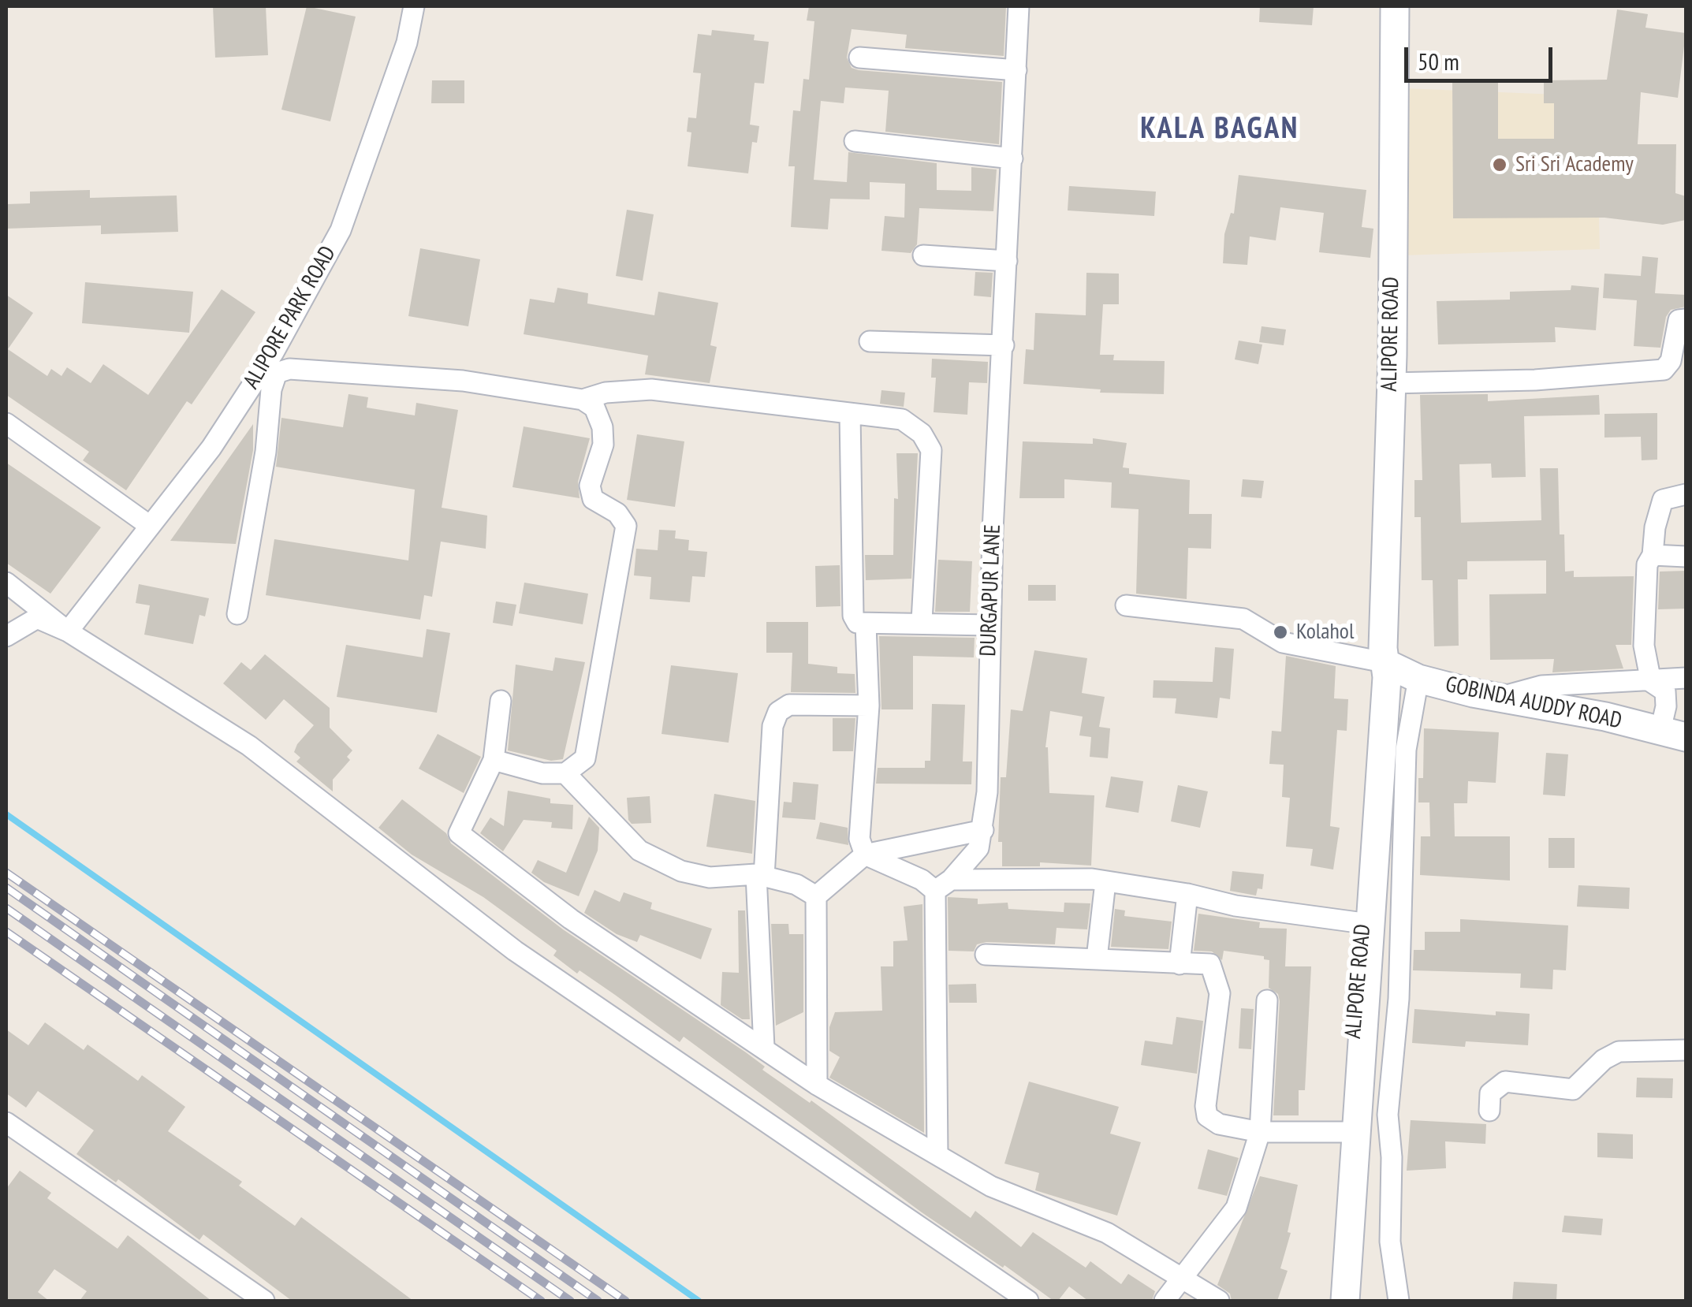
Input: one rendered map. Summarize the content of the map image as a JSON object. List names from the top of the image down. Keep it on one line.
{"streets":{"main road":["ALIPORE ROAD","GOBINDA AUDDY ROAD"],"street":["ALIPORE PARK ROAD","DURGAPUR LANE"]},"crossings":[["ALIPORE ROAD","GOBINDA AUDDY ROAD"]],"districts":["KALA BAGAN"],"places":["Sri Sri Academy","Kolahol"],"scale_bar":"50 m"}
